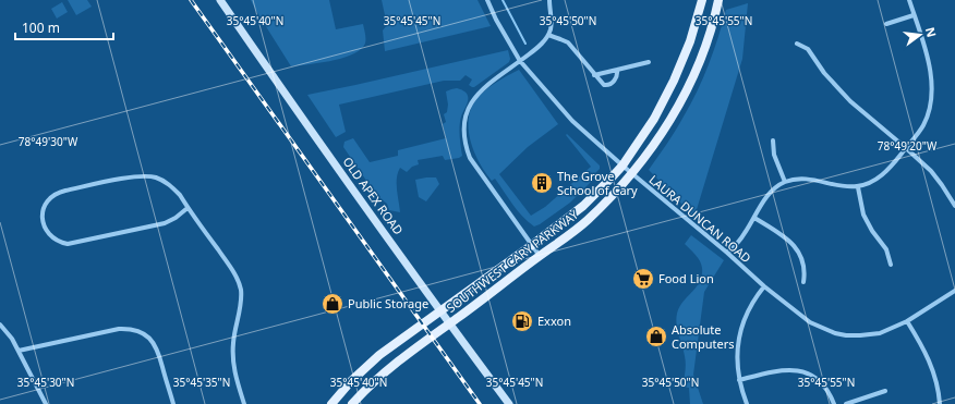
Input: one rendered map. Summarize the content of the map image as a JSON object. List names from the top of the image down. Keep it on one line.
{"streets":{"main road":["OLD APEX ROAD","SOUTHWEST CARY PARKWAY"],"street":["LAURA DUNCAN ROAD"]},"crossings":[["OLD APEX ROAD","SOUTHWEST CARY PARKWAY"],["LAURA DUNCAN ROAD","SOUTHWEST CARY PARKWAY"]],"places":{"building":["The Grove School of Cary"],"supermarket":["Food Lion"],"shop":["Public Storage","Absolute Computers"],"fuel station":["Exxon"]},"scale_bar":"100 m","north":"right","coordinates":["35°45'40\"N","35°45'45\"N","35°45'50\"N","35°45'55\"N","78°49'30\"W","78°49'20\"W","35°45'30\"N","35°45'35\"N"]}
